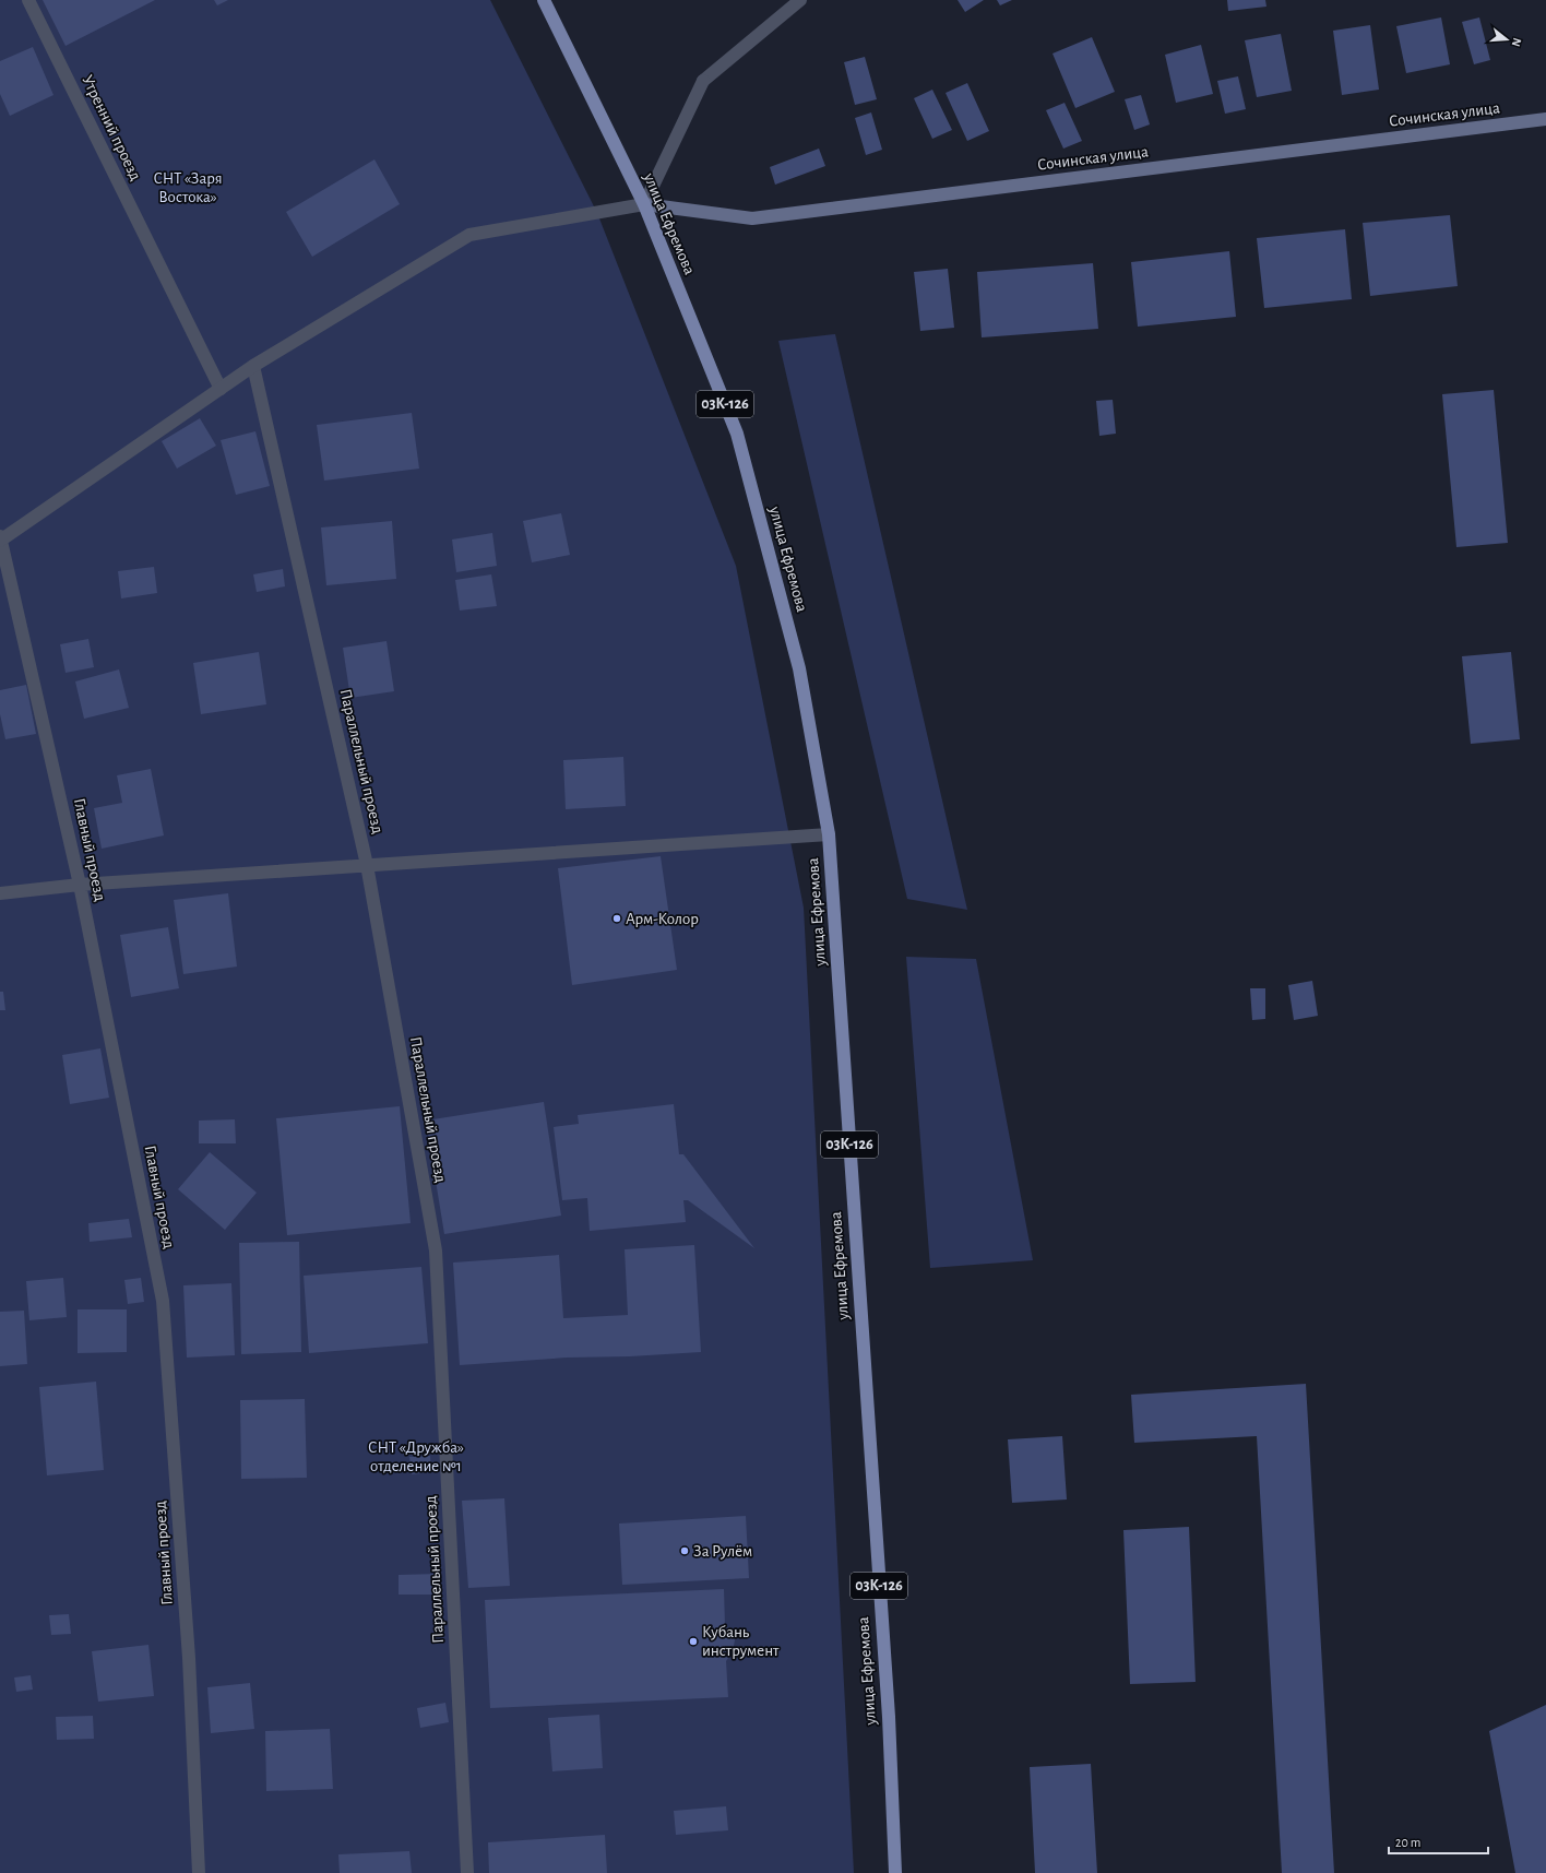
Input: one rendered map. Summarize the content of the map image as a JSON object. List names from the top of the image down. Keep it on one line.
{"streets":{"main road":["Сочинская улица","улица Ефремова","03К-126"],"street":["Утренний проезд","Параллельный проезд","Главный проезд"]},"crossings":[["Сочинская улица","улица Ефремова"]],"parks":["СНТ «Заря Востока»","СНТ «Дружба» отделение №1"],"places":["Арм-Колор","За Рулём","Кубань инструмент"],"scale_bar":"20 m","north":"right"}
